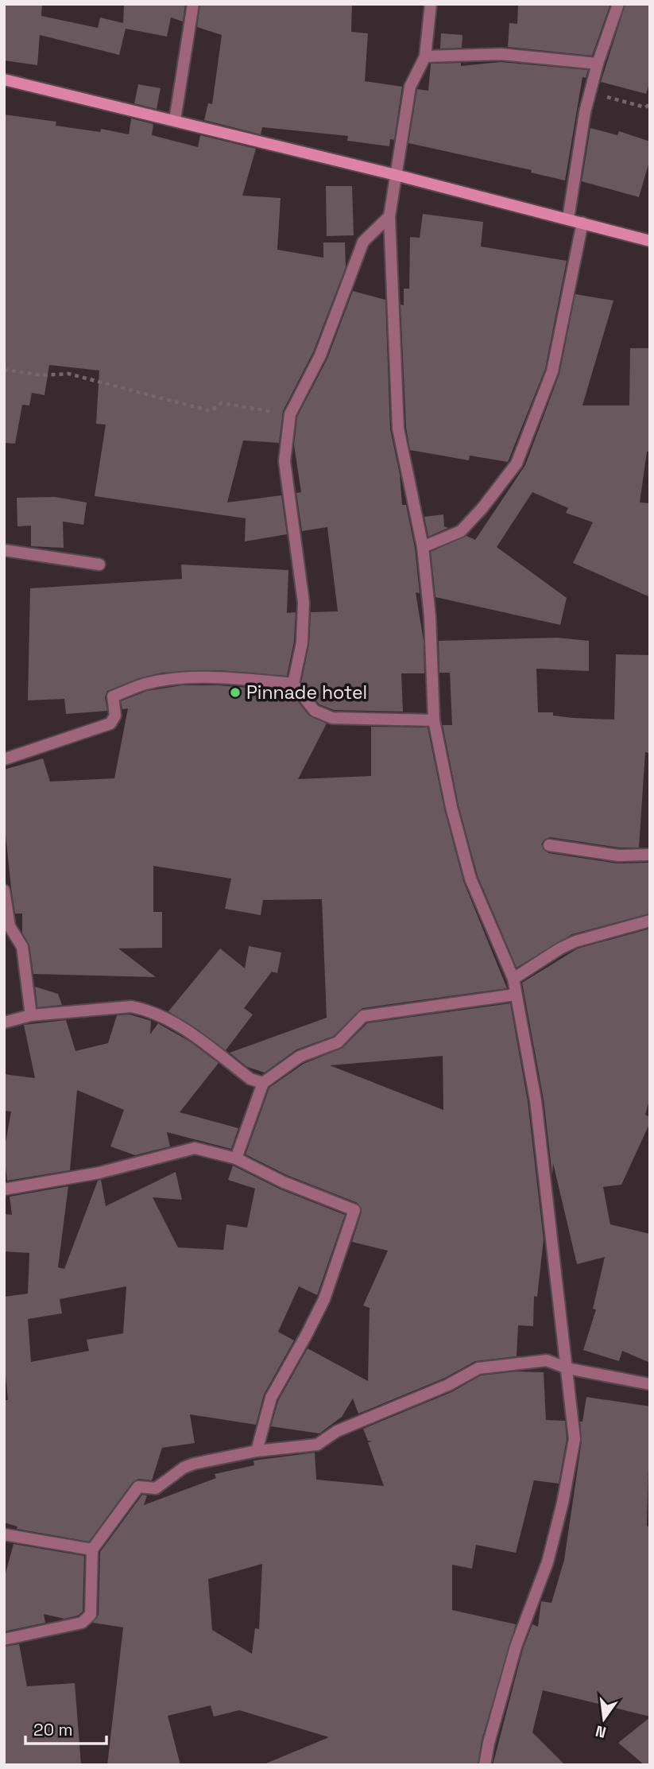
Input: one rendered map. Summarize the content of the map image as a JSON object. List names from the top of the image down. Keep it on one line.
{"places":["Pinnade hotel"],"scale_bar":"20 m","north":"bottom"}
